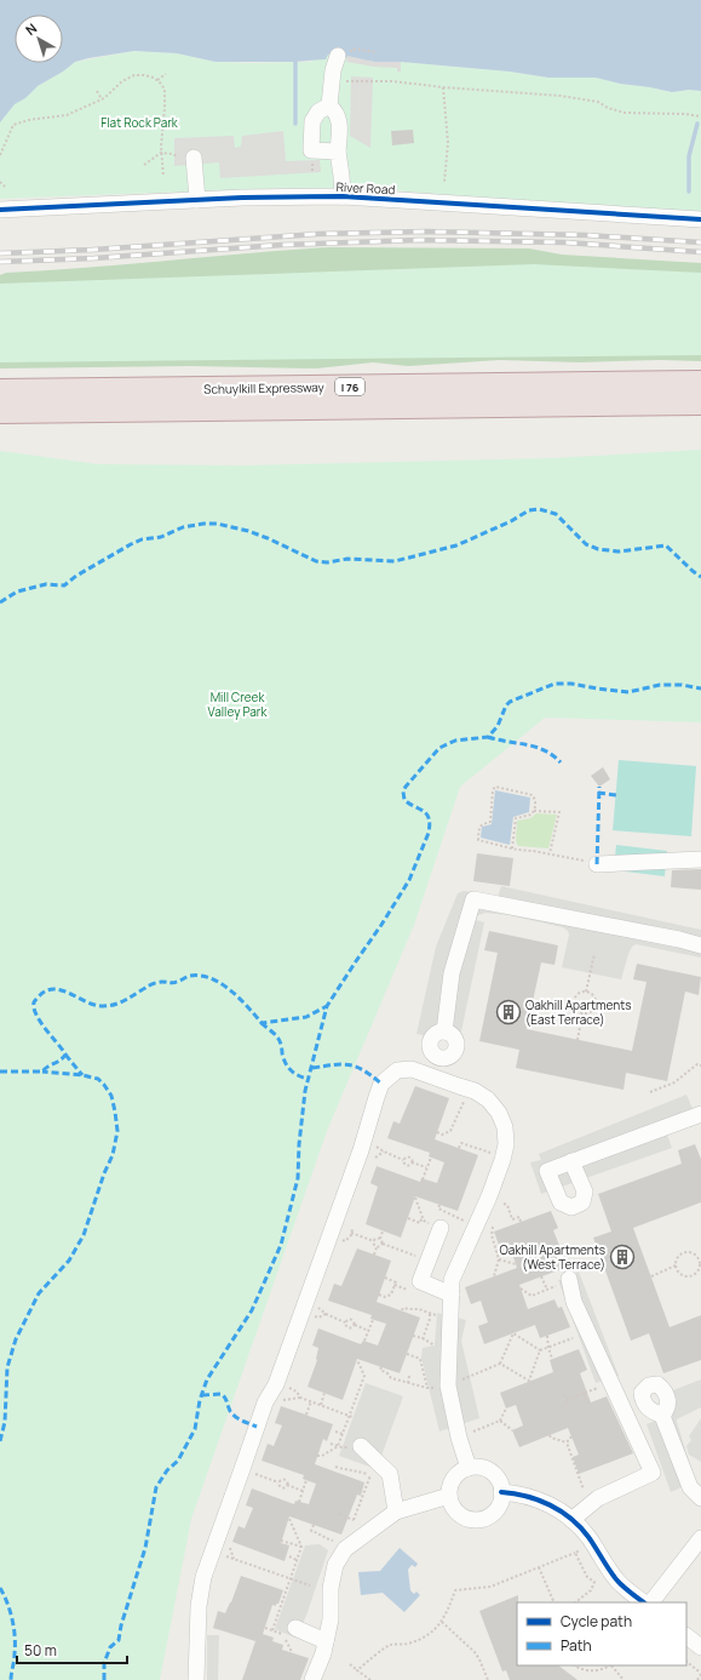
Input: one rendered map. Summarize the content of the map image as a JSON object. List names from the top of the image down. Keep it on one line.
{"streets":{"highway":["I 76","Schuylkill Expressway"],"street":["River Road"]},"parks":["Flat Rock Park","Mill Creek Valley Park"],"places":{"building":["Oakhill Apartments (East Terrace)","Oakhill Apartments (West Terrace)"]},"legend":["Cycle path","Path"],"scale_bar":"50 m","north":"top left"}
